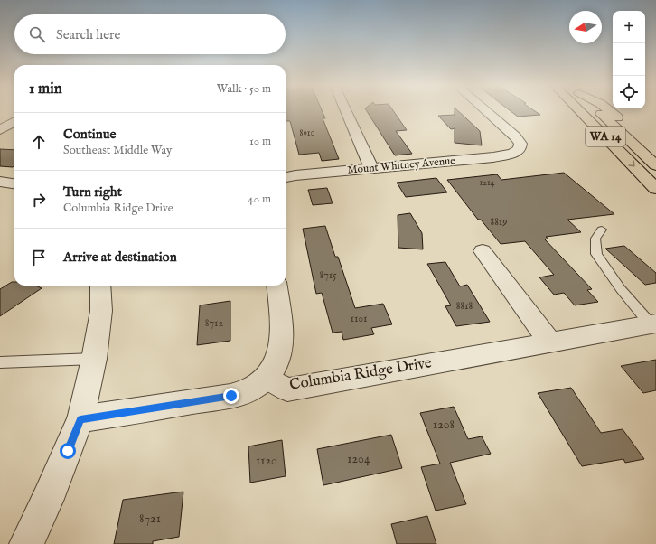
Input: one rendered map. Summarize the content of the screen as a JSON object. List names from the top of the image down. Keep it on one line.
{"streets":{"highway":["WA 14"],"street":["Mount Whitney Avenue","Columbia Ridge Drive"]},"house_numbers":["8910","1214","8819","8715","8818","1101","8712","1208","1204","1120","8721"],"north":"left","page":{"map_buttons":["+","−"],"search":"Search here","heading":["1 min","Walk · 50 m"],"list":[["Continue","Southeast Middle Way","10 m"],["Turn right","Columbia Ridge Drive","40 m"],"Arrive at destination"]}}
